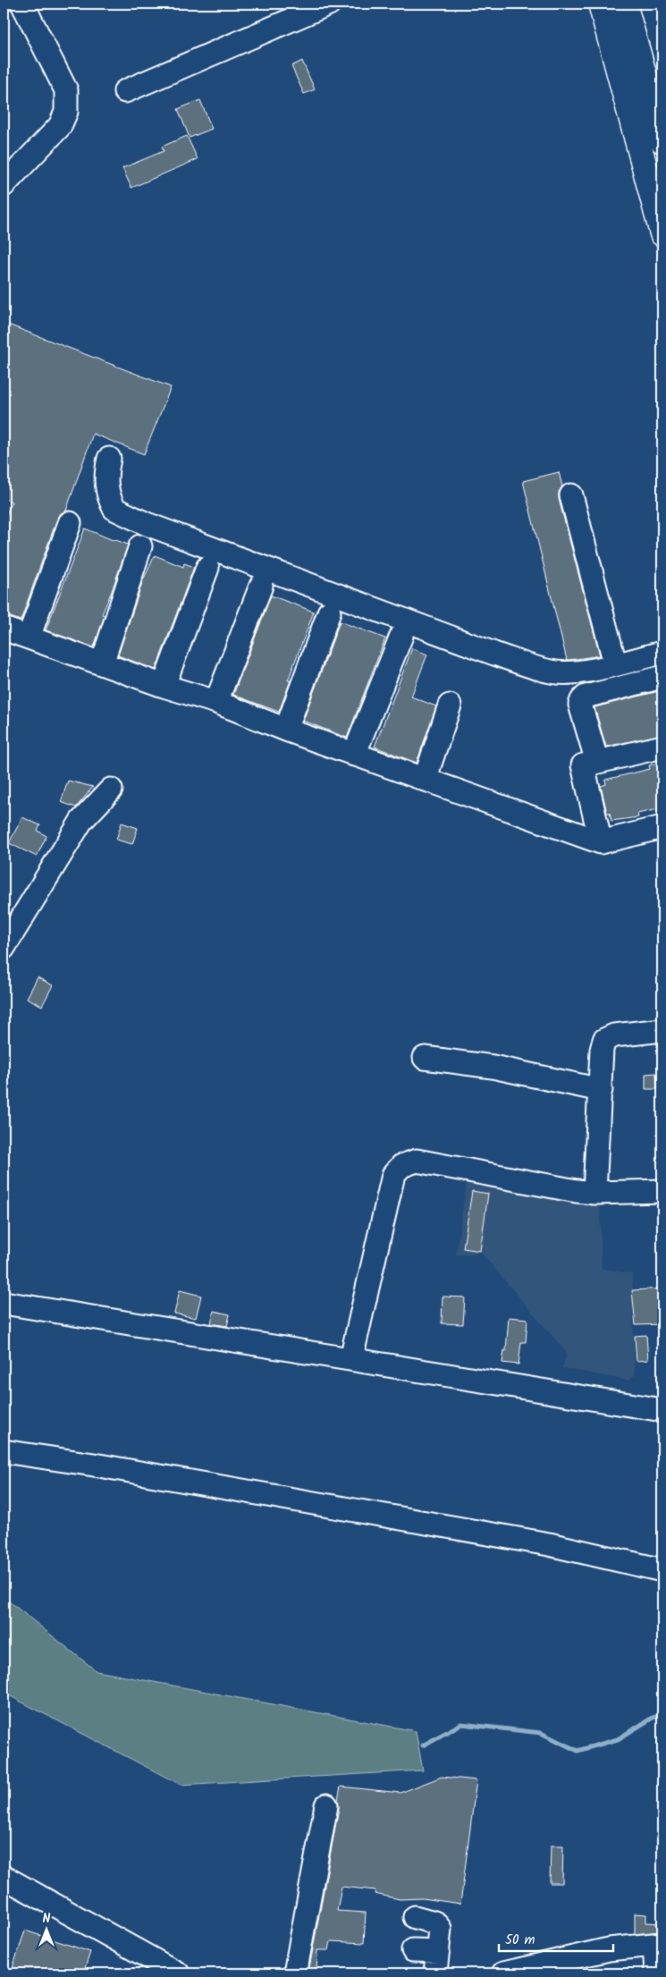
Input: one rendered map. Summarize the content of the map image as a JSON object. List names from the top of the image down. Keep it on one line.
{"scale_bar":"50 m","north":"top"}
